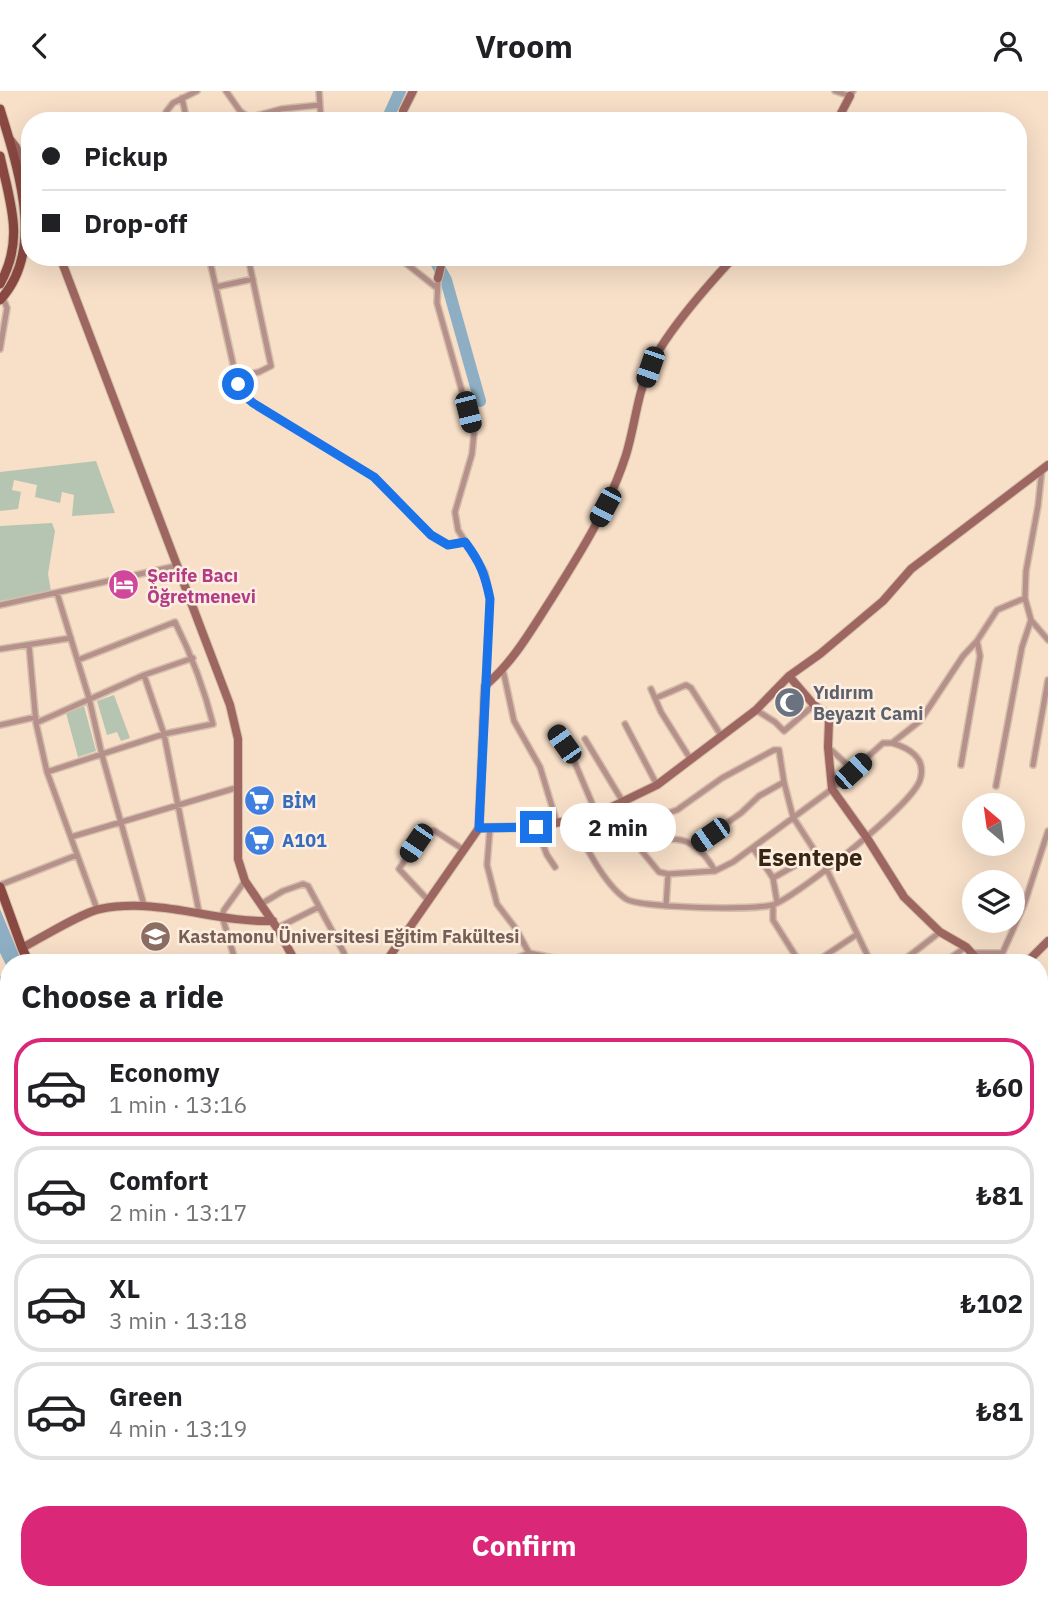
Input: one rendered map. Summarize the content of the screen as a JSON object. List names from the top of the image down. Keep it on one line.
{"districts":["Esentepe"],"places":{"hotel":["Şerife Bacı Öğretmenevi"],"mosque":["Yıdırım Beyazıt Cami"],"supermarket":["BİM","A101"],"school or university":["Kastamonu Üniversitesi Eğitim Fakültesi"]},"north":"top left","page":{"header":"Vroom","banner":["Pickup","Drop-off"],"bubble":"2 min","heading":"Choose a ride","list":[{"name":"Economy","note":"1 min · 13:16","value":"₺60"},{"name":"Comfort","note":"2 min · 13:17","value":"₺81"},{"name":"XL","note":"3 min · 13:18","value":"₺102"},{"name":"Green","note":"4 min · 13:19","value":"₺81"}],"buttons":"Confirm"}}
